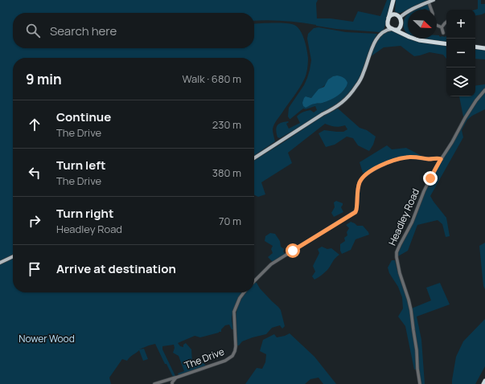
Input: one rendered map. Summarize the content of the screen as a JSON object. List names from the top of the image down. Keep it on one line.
{"streets":{"street":["Headley Road","The Drive"]},"parks":["Nower Wood"],"north":"bottom right","page":{"map_buttons":["+","−"],"search":"Search here","heading":["9 min","Walk · 680 m"],"list":[["Continue","The Drive","230 m"],["Turn left","The Drive","380 m"],["Turn right","Headley Road","70 m"],"Arrive at destination"]}}
